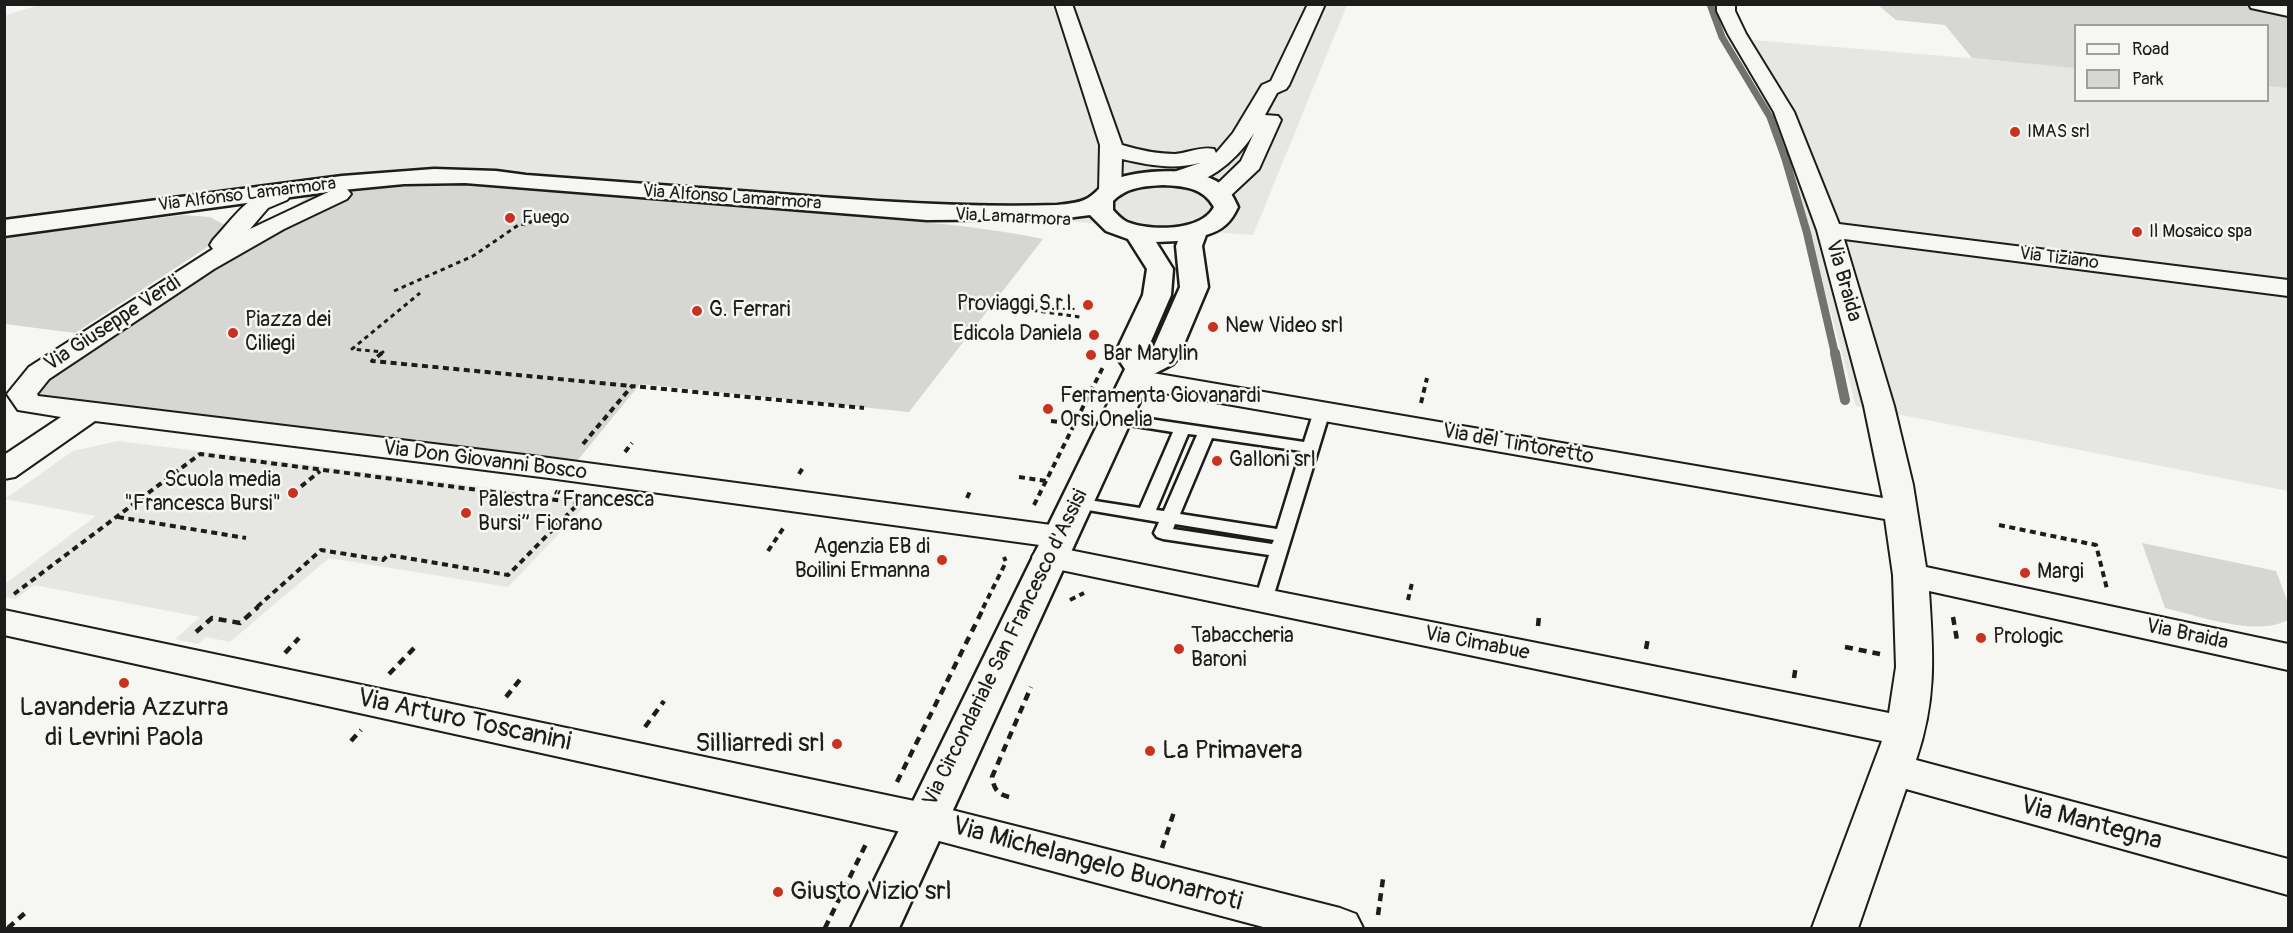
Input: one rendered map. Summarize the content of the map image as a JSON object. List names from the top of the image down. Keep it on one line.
{"streets":{"street":["Via Alfonso Lamarmora","Via Lamarmora","Via Tiziano","Via Braida","Via Giuseppe Verdi","Via del Tintoretto","Via Don Giovanni Bosco","Via Cimabue","Via Circondariale San Francesco d'Assisi","Via Arturo Toscanini","Via Mantegna","Via Michelangelo Buonarroti"]},"crossings":[["Via Alfonso Lamarmora","Via Lamarmora"],["Via Alfonso Lamarmora","Via Giuseppe Verdi"],["Via Tiziano","Via Braida"],["Via Braida","Via del Tintoretto"],["Via Braida","Via Cimabue"],["Via Braida","Via Mantegna"],["Via Giuseppe Verdi","Via Don Giovanni Bosco"],["Via del Tintoretto","Via Circondariale San Francesco d'Assisi"],["Via Don Giovanni Bosco","Via Cimabue"],["Via Don Giovanni Bosco","Via Circondariale San Francesco d'Assisi"],["Via Cimabue","Via Circondariale San Francesco d'Assisi"],["Via Cimabue","Via Mantegna"],["Via Circondariale San Francesco d'Assisi","Via Arturo Toscanini"],["Via Circondariale San Francesco d'Assisi","Via Michelangelo Buonarroti"],["Via Arturo Toscanini","Via Michelangelo Buonarroti"]],"places":["IMAS srl","Fuego","Il Mosaico spa","Proviaggi S.r.l.","G. Ferrari","New Video srl","Piazza dei Ciliegi","Edicola Daniela","Bar Marylin","Ferramenta Giovanardi Orsi Onelia","Galloni srl","Scuola media \"Francesca Bursi\"","Palestra “Francesca Bursi” Fiorano","Agenzia EB di Boilini Ermanna","Margi","Prologic","Tabaccheria Baroni","Lavanderia Azzurra di Levrini Paola","Silliarredi srl","La Primavera","Giusto Vizio srl"],"legend":["Road","Park"]}
